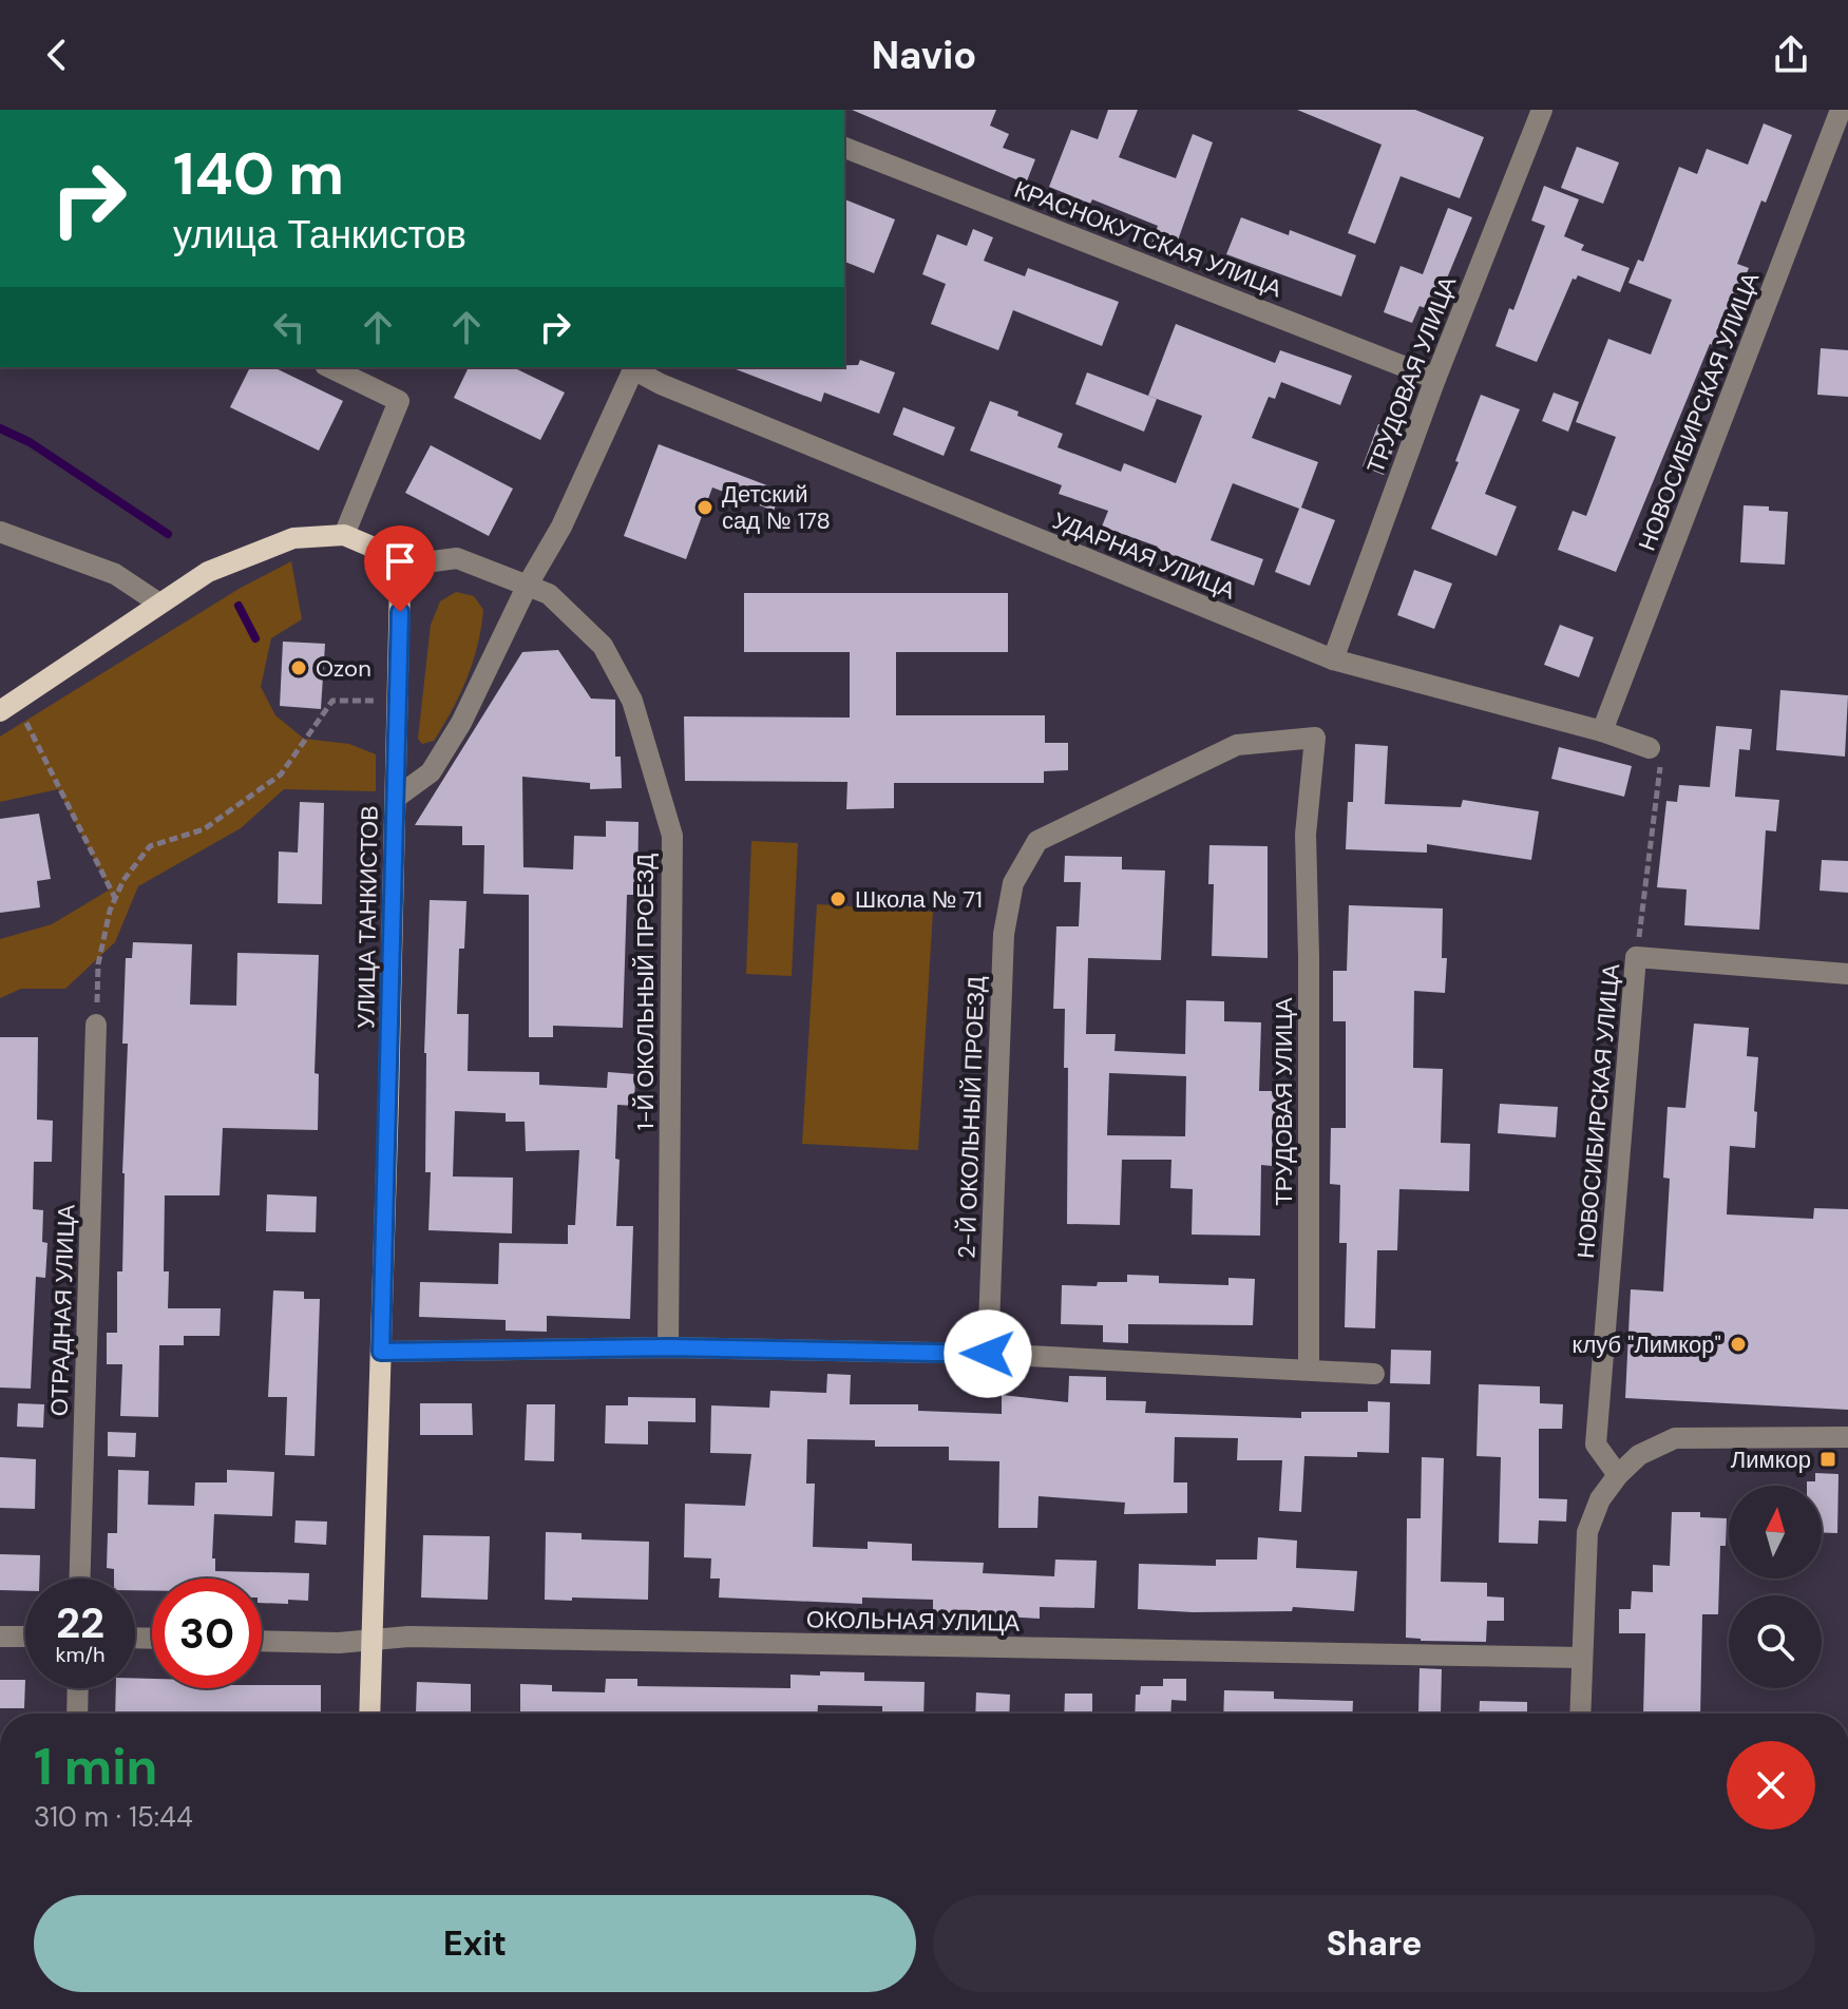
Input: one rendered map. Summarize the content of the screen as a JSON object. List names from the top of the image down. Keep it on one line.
{"streets":{"main road":["УЛИЦА ТАНКИСТОВ"],"street":["КРАСНОКУТСКАЯ УЛИЦА","ТРУДОВАЯ УЛИЦА","НОВОСИБИРСКАЯ УЛИЦА","УДАРНАЯ УЛИЦА","1-Й ОКОЛЬНЫЙ ПРОЕЗД","2-Й ОКОЛЬНЫЙ ПРОЕЗД","ОТРАДНАЯ УЛИЦА","ОКОЛЬНАЯ УЛИЦА"]},"crossings":[["КРАСНОКУТСКАЯ УЛИЦА","ТРУДОВАЯ УЛИЦА"],["ТРУДОВАЯ УЛИЦА","УДАРНАЯ УЛИЦА"],["ТРУДОВАЯ УЛИЦА","2-Й ОКОЛЬНЫЙ ПРОЕЗД"],["НОВОСИБИРСКАЯ УЛИЦА","УДАРНАЯ УЛИЦА"],["УЛИЦА ТАНКИСТОВ","1-Й ОКОЛЬНЫЙ ПРОЕЗД"],["УЛИЦА ТАНКИСТОВ","ОКОЛЬНАЯ УЛИЦА"]],"places":{"other":["Детский сад № 178","Ozon","Школа № 71","клуб \"Лимкор\""],"transit":["Лимкор"]},"north":"top","page":{"header":"Navio","turn":["140 m","улица Танкистов"],"speed":"22 km/h","limit":"30","heading":["1 min","310 m · 15:44"],"buttons":["Exit","Share"]}}
